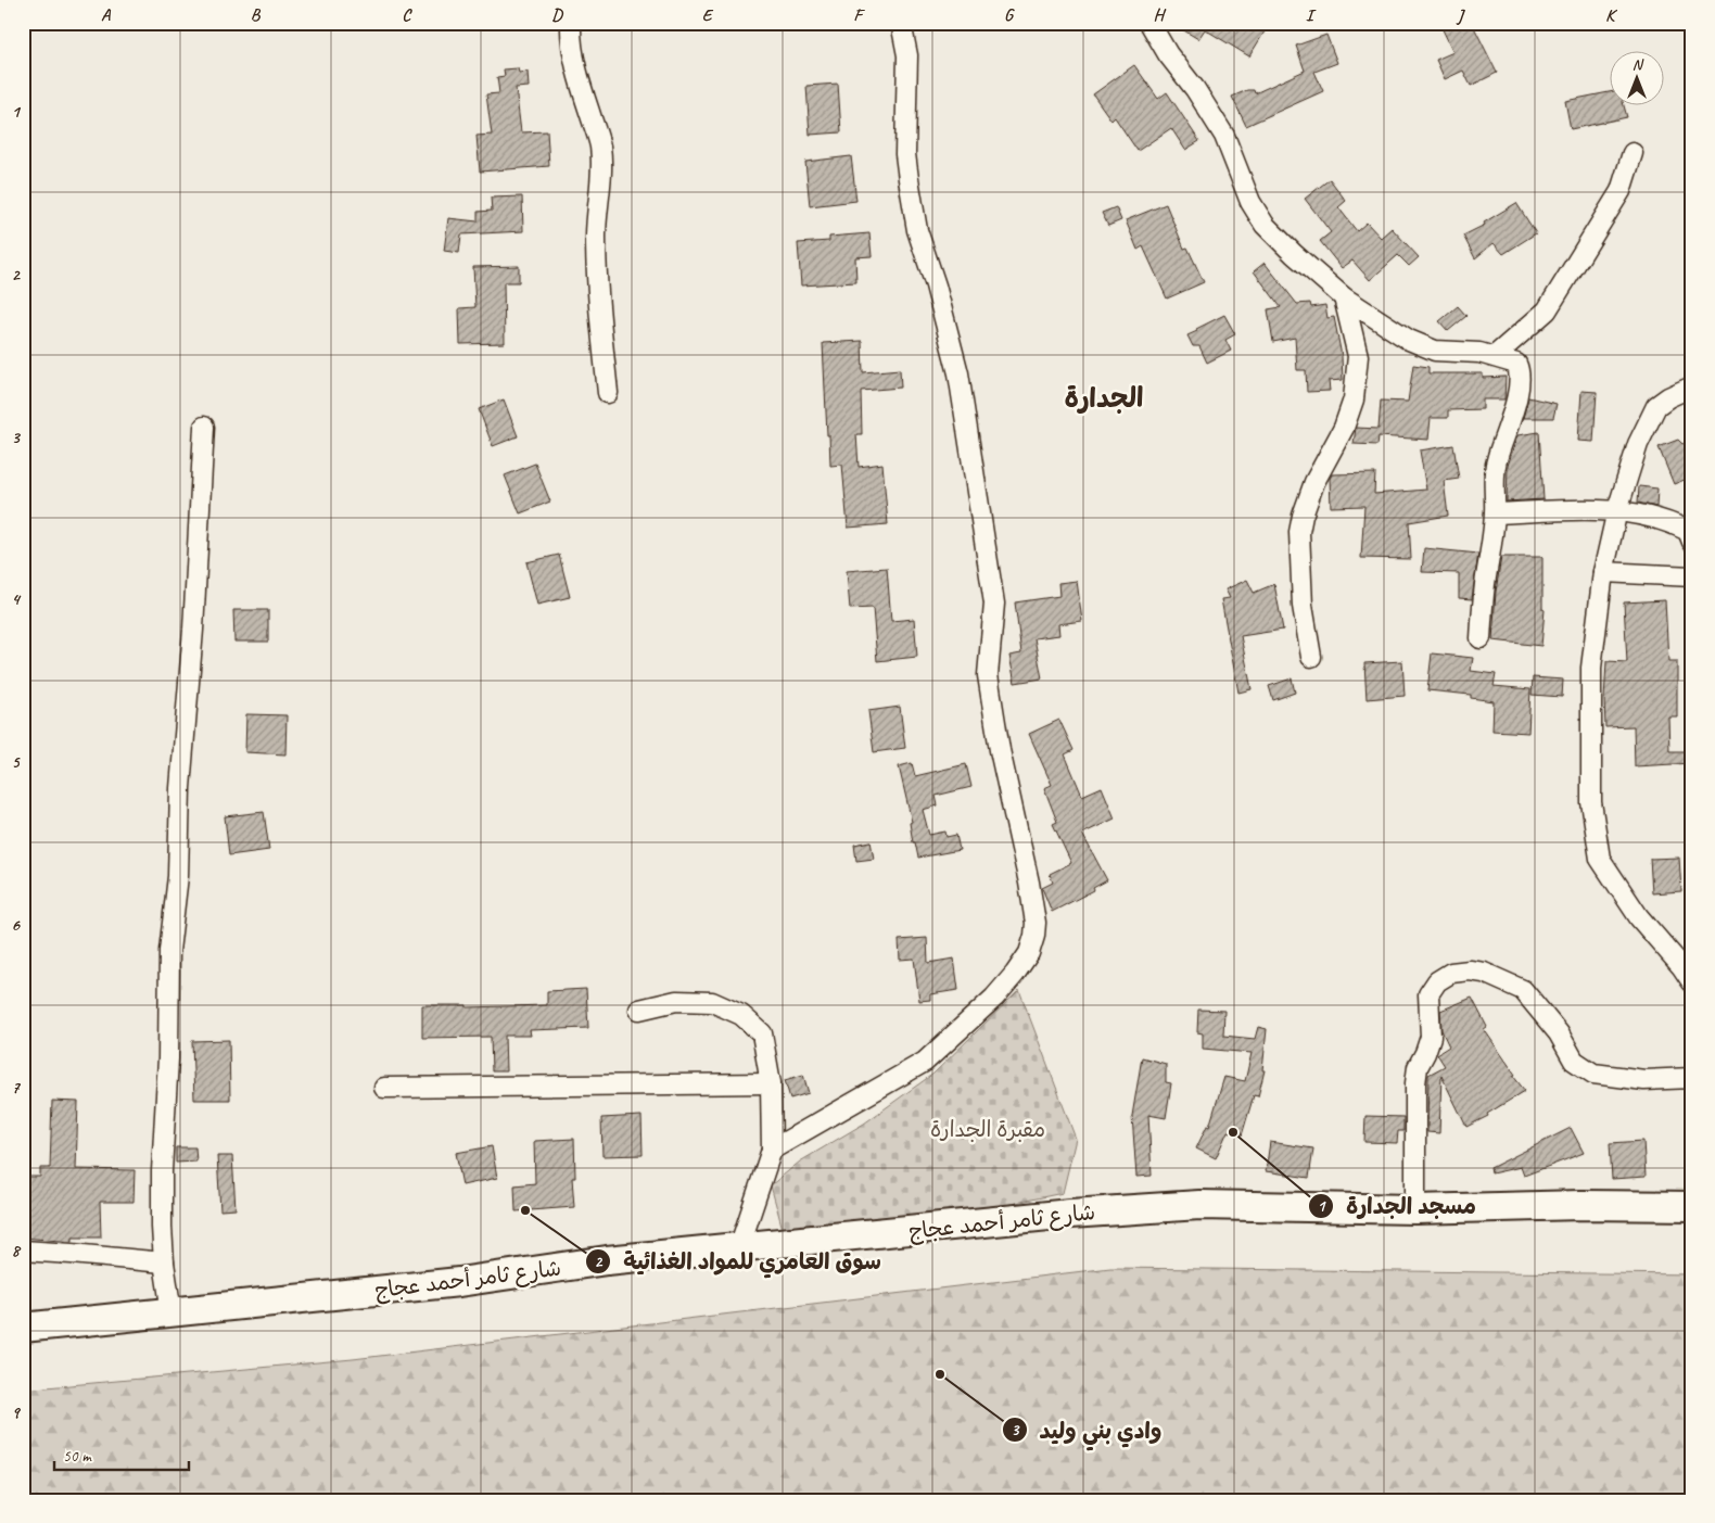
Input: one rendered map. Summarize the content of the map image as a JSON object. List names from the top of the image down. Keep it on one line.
{"streets":{"main road":["شارع ثامر أحمد عجاج"]},"districts":["الجدارة"],"parks":["مقبرة الجدارة"],"places":["مسجد الجدارة","سوق العامري للمواد الغذائية","وادي بني وليد"],"scale_bar":"50 m","north":"top","grid":{"columns":["A","B","C","D","E","F","G","H","I","J","K"],"rows":["1","2","3","4","5","6","7","8","9"]}}
